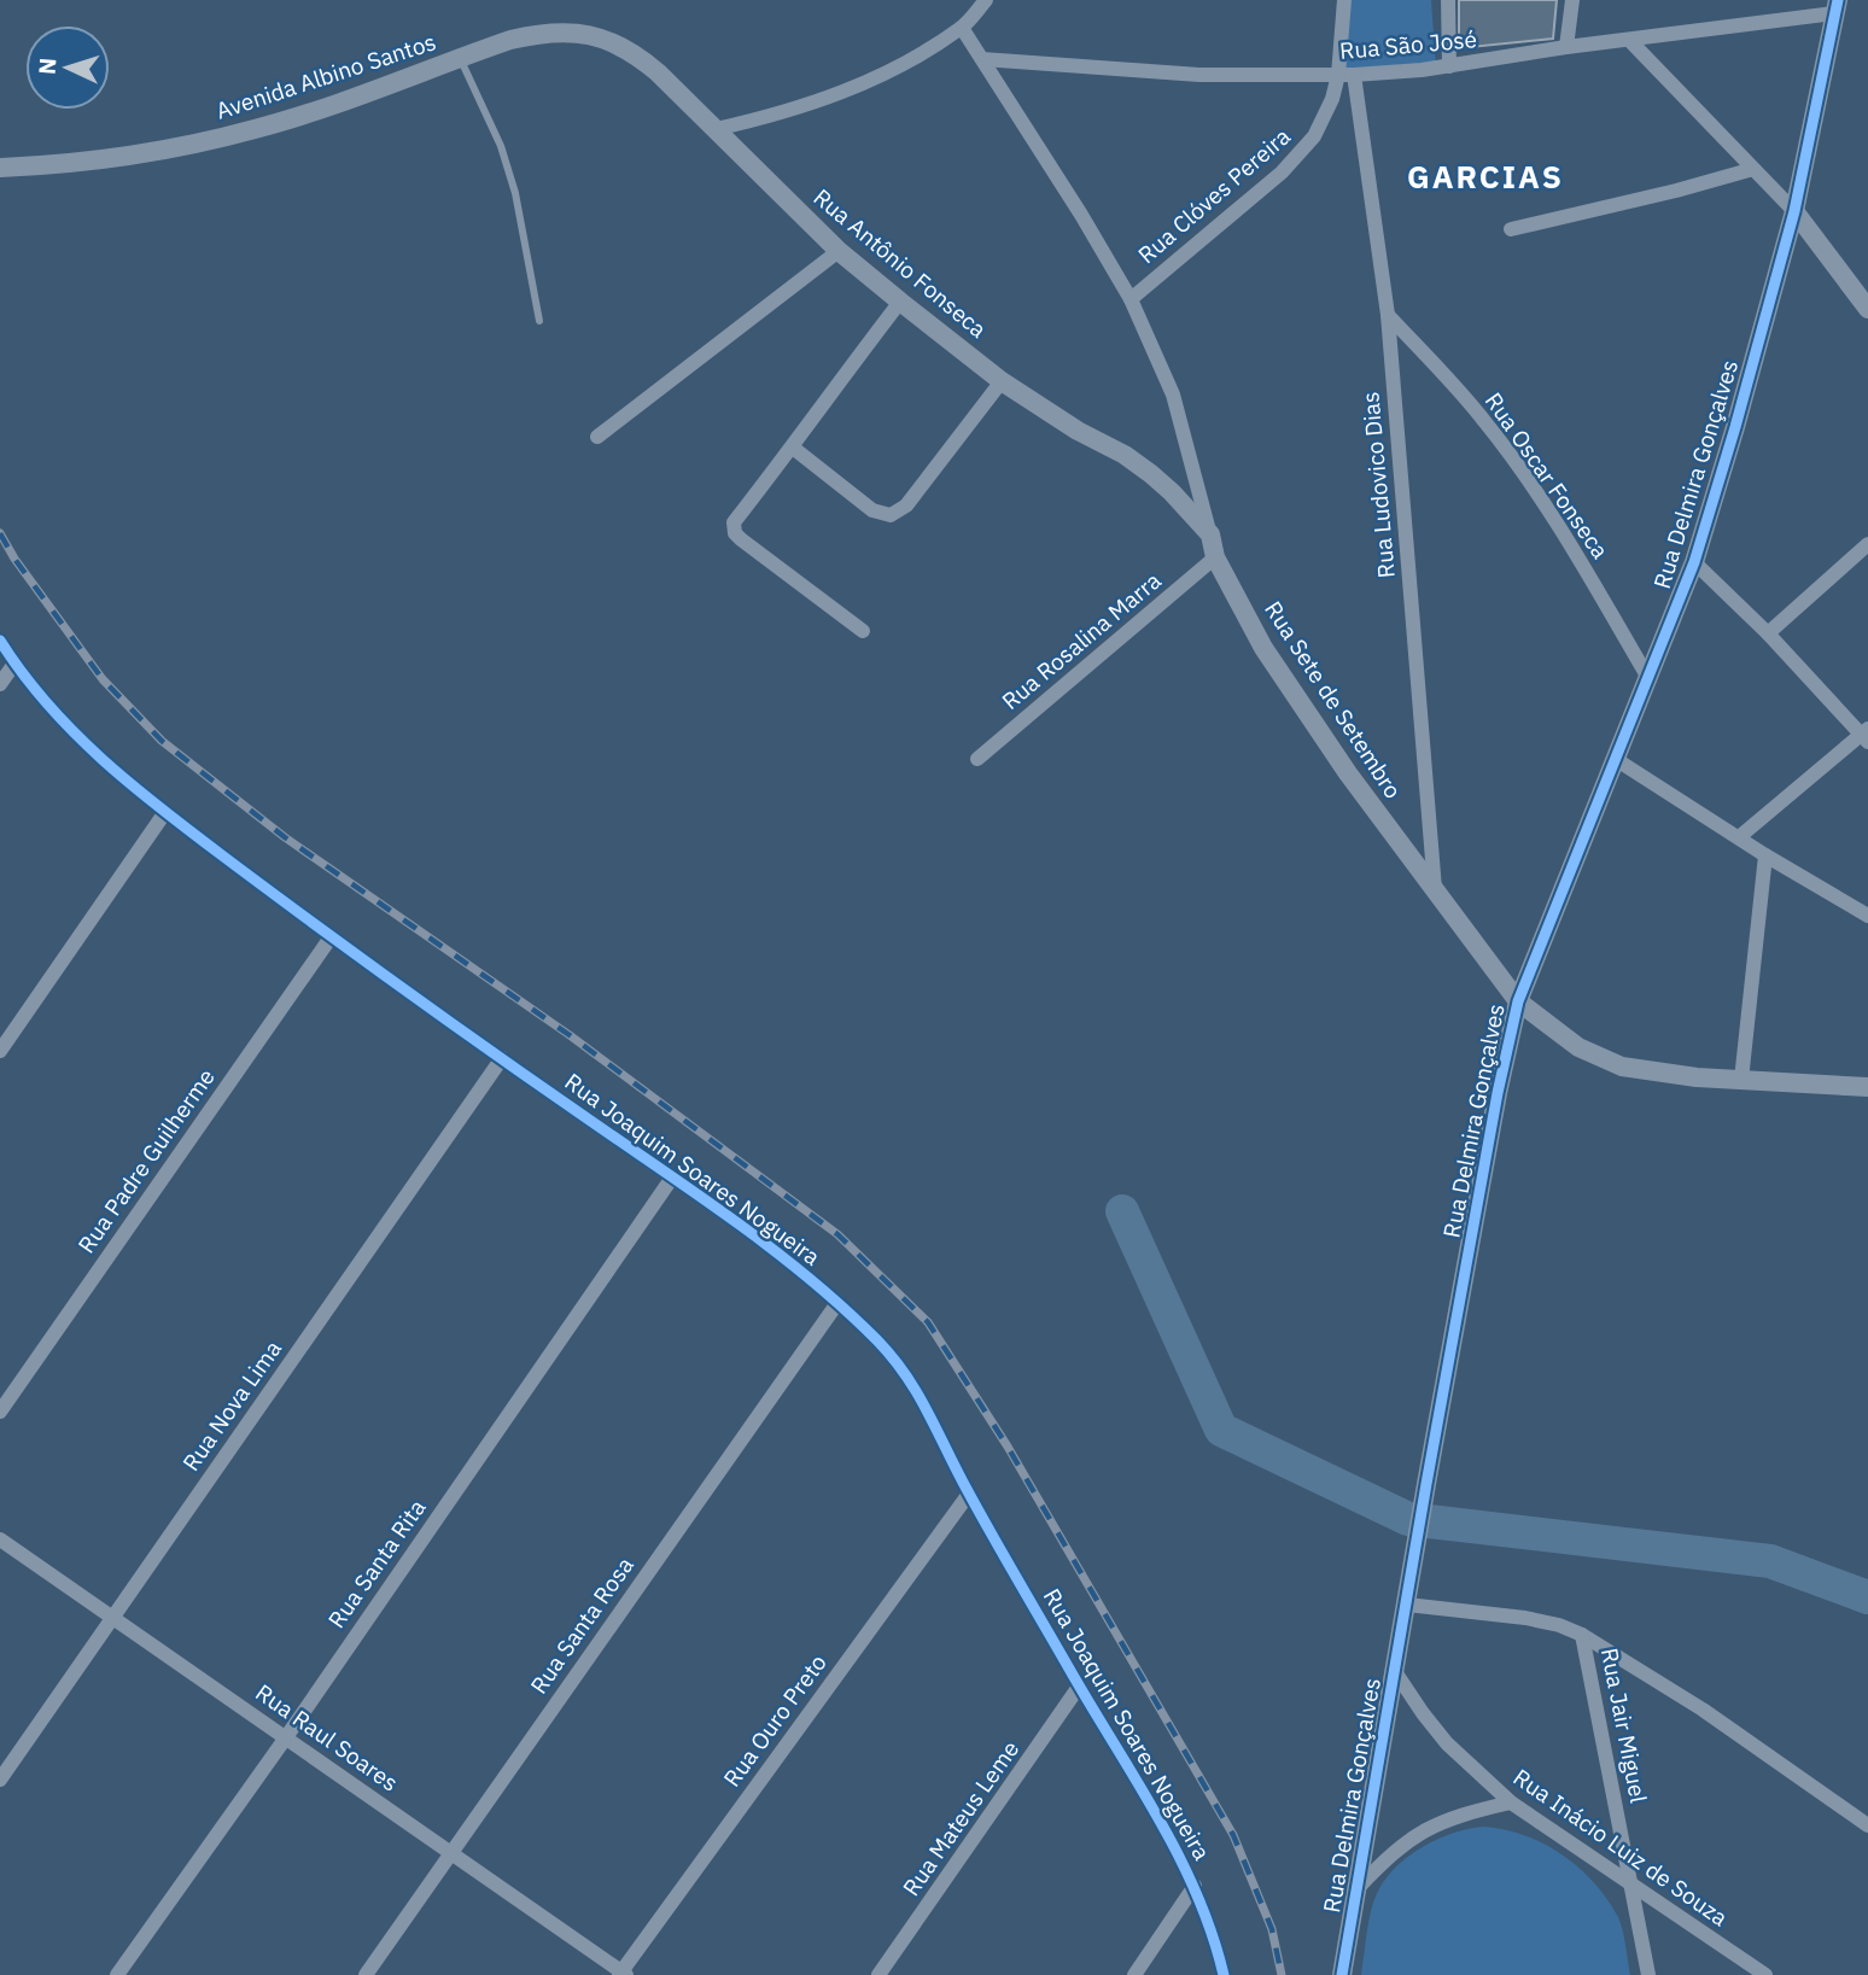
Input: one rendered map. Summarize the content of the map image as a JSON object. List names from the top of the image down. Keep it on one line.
{"streets":{"street":["Rua São José","Avenida Albino Santos","Rua Clóves Pereira","Rua Antônio Fonseca","Rua Delmira Gonçalves","Rua Oscar Fonseca","Rua Ludovico Dias","Rua Rosalina Marra","Rua Sete de Setembro","Rua Padre Guilherme","Rua Joaquim Soares Nogueira","Rua Nova Lima","Rua Santa Rita","Rua Santa Rosa","Rua Ouro Preto","Rua Jair Miguel","Rua Raul Soares","Rua Mateus Leme","Rua Inácio Luiz de Souza"]},"crossings":[["Rua São José","Rua Clóves Pereira"],["Rua São José","Rua Delmira Gonçalves"],["Rua São José","Rua Ludovico Dias"],["Rua São José","Rua Sete de Setembro"],["Avenida Albino Santos","Rua Antônio Fonseca"],["Rua Clóves Pereira","Rua Ludovico Dias"],["Rua Clóves Pereira","Rua Sete de Setembro"],["Rua Antônio Fonseca","Rua Sete de Setembro"],["Rua Delmira Gonçalves","Rua Oscar Fonseca"],["Rua Delmira Gonçalves","Rua Sete de Setembro"],["Rua Delmira Gonçalves","Rua Inácio Luiz de Souza"],["Rua Oscar Fonseca","Rua Ludovico Dias"],["Rua Ludovico Dias","Rua Sete de Setembro"],["Rua Rosalina Marra","Rua Sete de Setembro"],["Rua Padre Guilherme","Rua Joaquim Soares Nogueira"],["Rua Joaquim Soares Nogueira","Rua Nova Lima"],["Rua Joaquim Soares Nogueira","Rua Santa Rita"],["Rua Joaquim Soares Nogueira","Rua Santa Rosa"],["Rua Joaquim Soares Nogueira","Rua Ouro Preto"],["Rua Joaquim Soares Nogueira","Rua Mateus Leme"],["Rua Nova Lima","Rua Raul Soares"],["Rua Santa Rita","Rua Raul Soares"],["Rua Santa Rosa","Rua Raul Soares"],["Rua Ouro Preto","Rua Raul Soares"],["Rua Jair Miguel","Rua Inácio Luiz de Souza"]],"districts":["GARCIAS"],"north":"left"}
